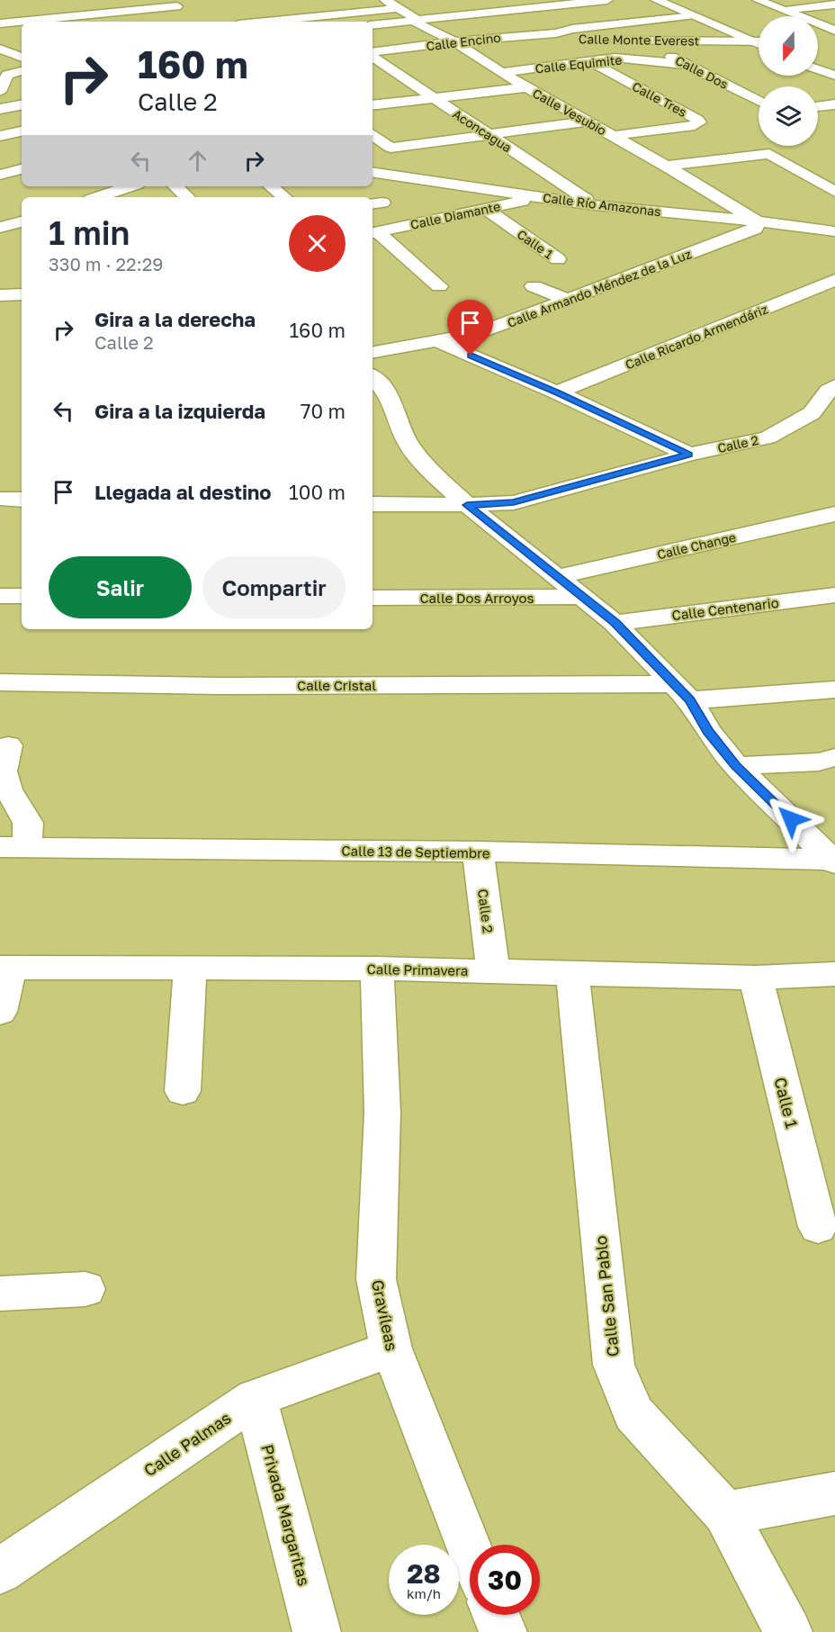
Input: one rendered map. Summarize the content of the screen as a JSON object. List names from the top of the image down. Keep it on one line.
{"streets":{"street":["Calle Monte Everest","Calle Encino","Calle Equimite","Calle Dos","Calle Tres","Calle Vesubio","Aconcagua","Calle Río Amazonas","Calle Diamante","Calle 1","Calle Armando Méndez de la Luz","Calle Ricardo Armendáriz","Calle 2","Calle Change","Calle Dos Arroyos","Calle Centenario","Calle Cristal","Calle 13 de Septiembre","Calle Primavera","Calle San Pablo","Gravíleas","Calle Palmas","Privada Margaritas"]},"crossings":[["Calle Monte Everest","Calle Encino"],["Calle Monte Everest","Calle Dos"],["Calle Encino","Calle Vesubio"],["Calle Equimite","Calle Dos"],["Calle Equimite","Calle Tres"],["Calle Equimite","Calle Vesubio"],["Calle Tres","Calle Vesubio"],["Calle Vesubio","Calle Río Amazonas"],["Calle Vesubio","Calle Armando Méndez de la Luz"],["Aconcagua","Calle Río Amazonas"],["Calle Río Amazonas","Calle Diamante"],["Calle Río Amazonas","Calle Armando Méndez de la Luz"],["Calle Diamante","Calle 1"],["Calle 1","Calle Primavera"],["Calle 2","Calle 13 de Septiembre"],["Calle 2","Calle Primavera"],["Calle Primavera","Calle San Pablo"],["Calle Primavera","Gravíleas"],["Gravíleas","Calle Palmas"],["Calle Palmas","Privada Margaritas"]],"north":"bottom","page":{"turn":["160 m","Calle 2"],"heading":["1 min","330 m · 22:29"],"list":[{"name":"Gira a la derecha","note":"Calle 2","value":"160 m"},{"name":"Gira a la izquierda","value":"70 m"},{"name":"Llegada al destino","value":"100 m"}],"buttons":["Salir","Compartir"],"speed":"28 km/h","limit":"30"}}
